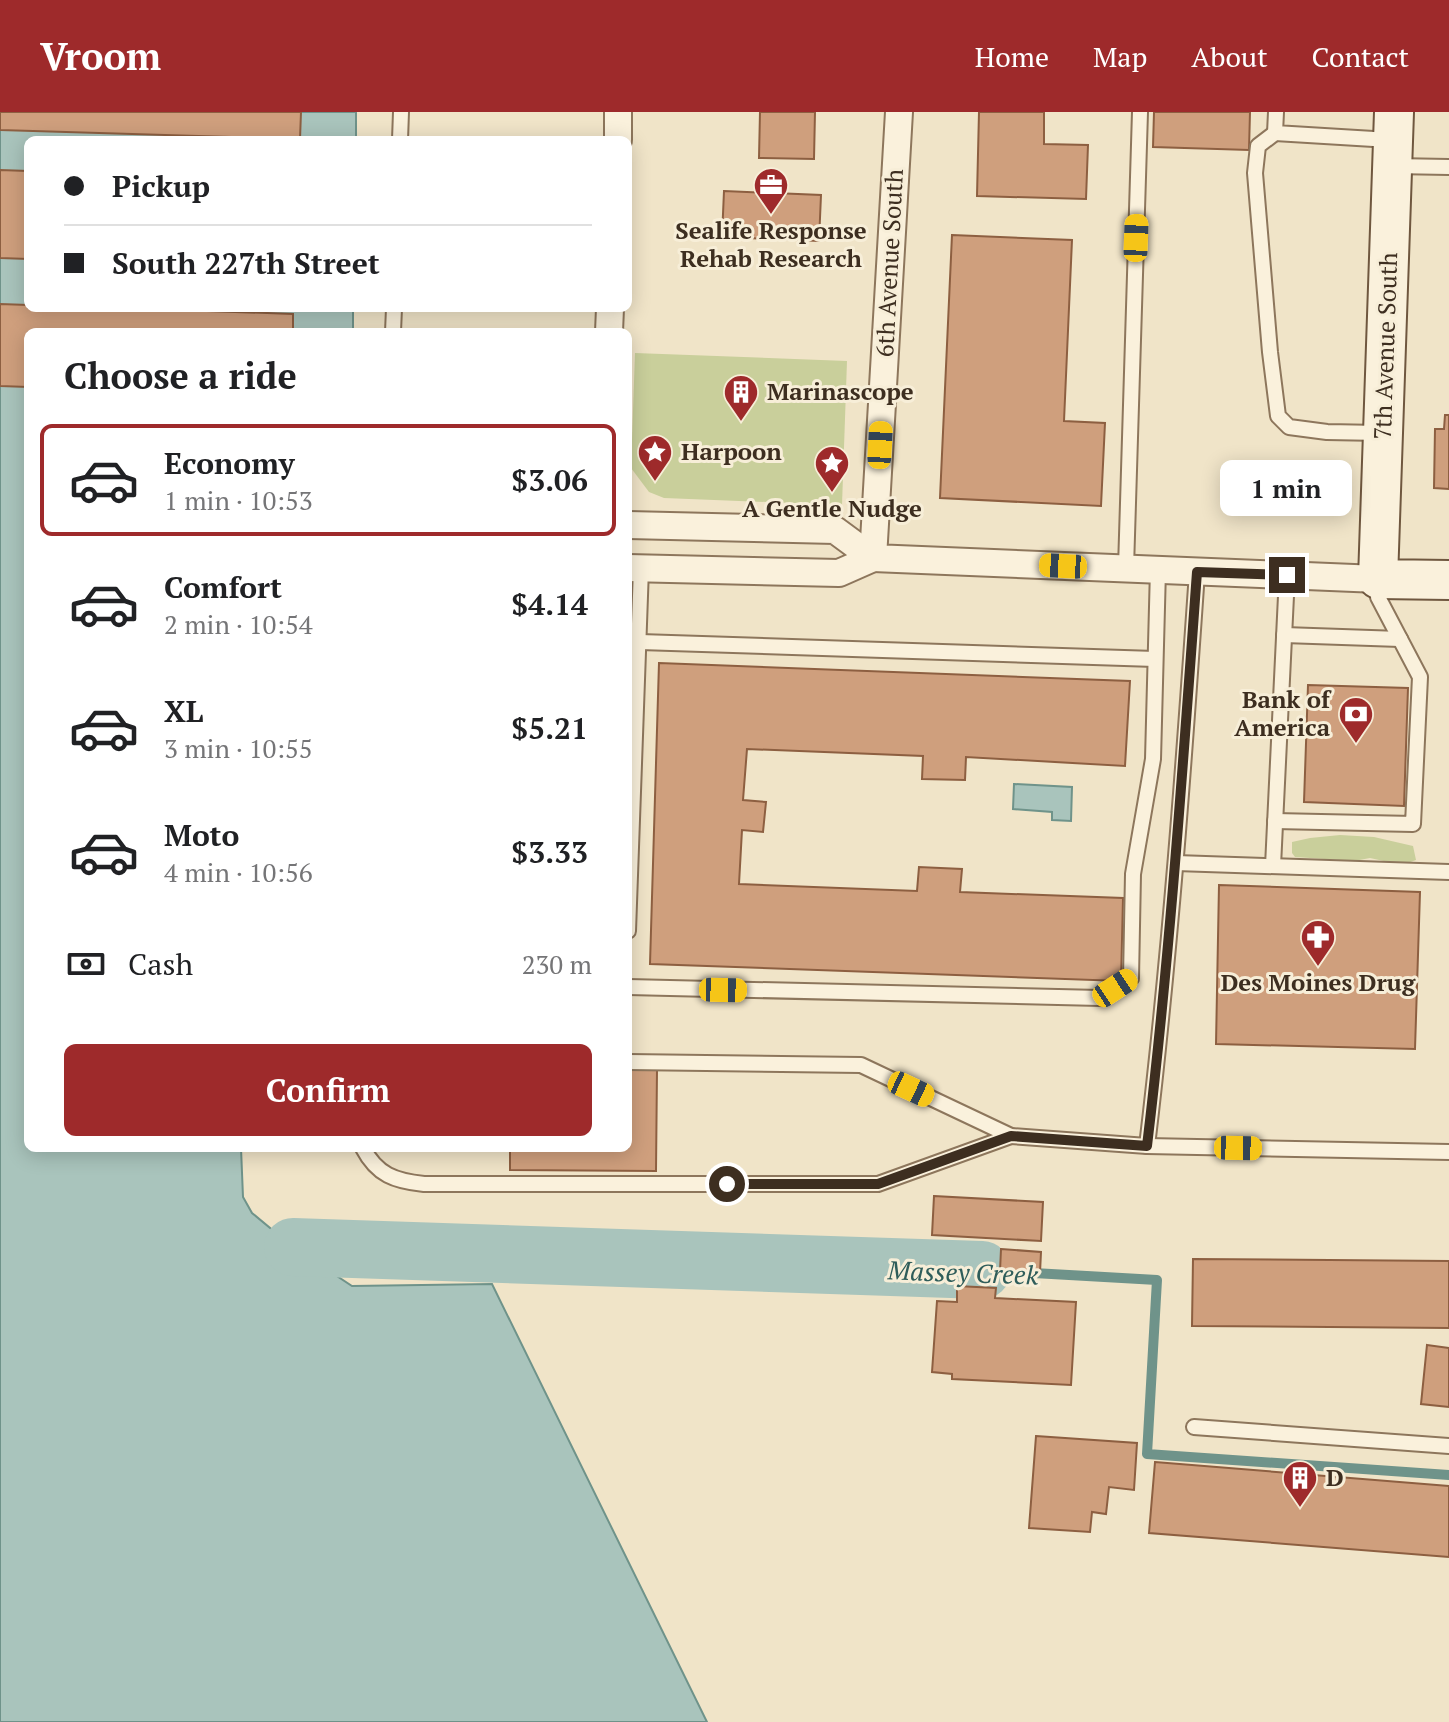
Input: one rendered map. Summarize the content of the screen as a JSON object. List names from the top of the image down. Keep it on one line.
{"streets":{"main road":["7th Avenue South"],"street":["6th Avenue South"]},"water":["Massey Creek"],"places":{"office":["Sealife Response Rehab Research"],"building":["Marinascope","D"],"place":["Harpoon","A Gentle Nudge"],"bank":["Bank of America"],"pharmacy":["Des Moines Drug"]},"page":{"header":"Vroom","nav":["Home","Map","About","Contact"],"banner":["Pickup","South 227th Street"],"heading":"Choose a ride","list":[{"name":"Economy","note":"1 min · 10:53","value":"$3.06"},{"name":"Comfort","note":"2 min · 10:54","value":"$4.14"},{"name":"XL","note":"3 min · 10:55","value":"$5.21"},{"name":"Moto","note":"4 min · 10:56","value":"$3.33"}],"bubble":"1 min","pay":["Cash","230 m"],"buttons":"Confirm"}}
